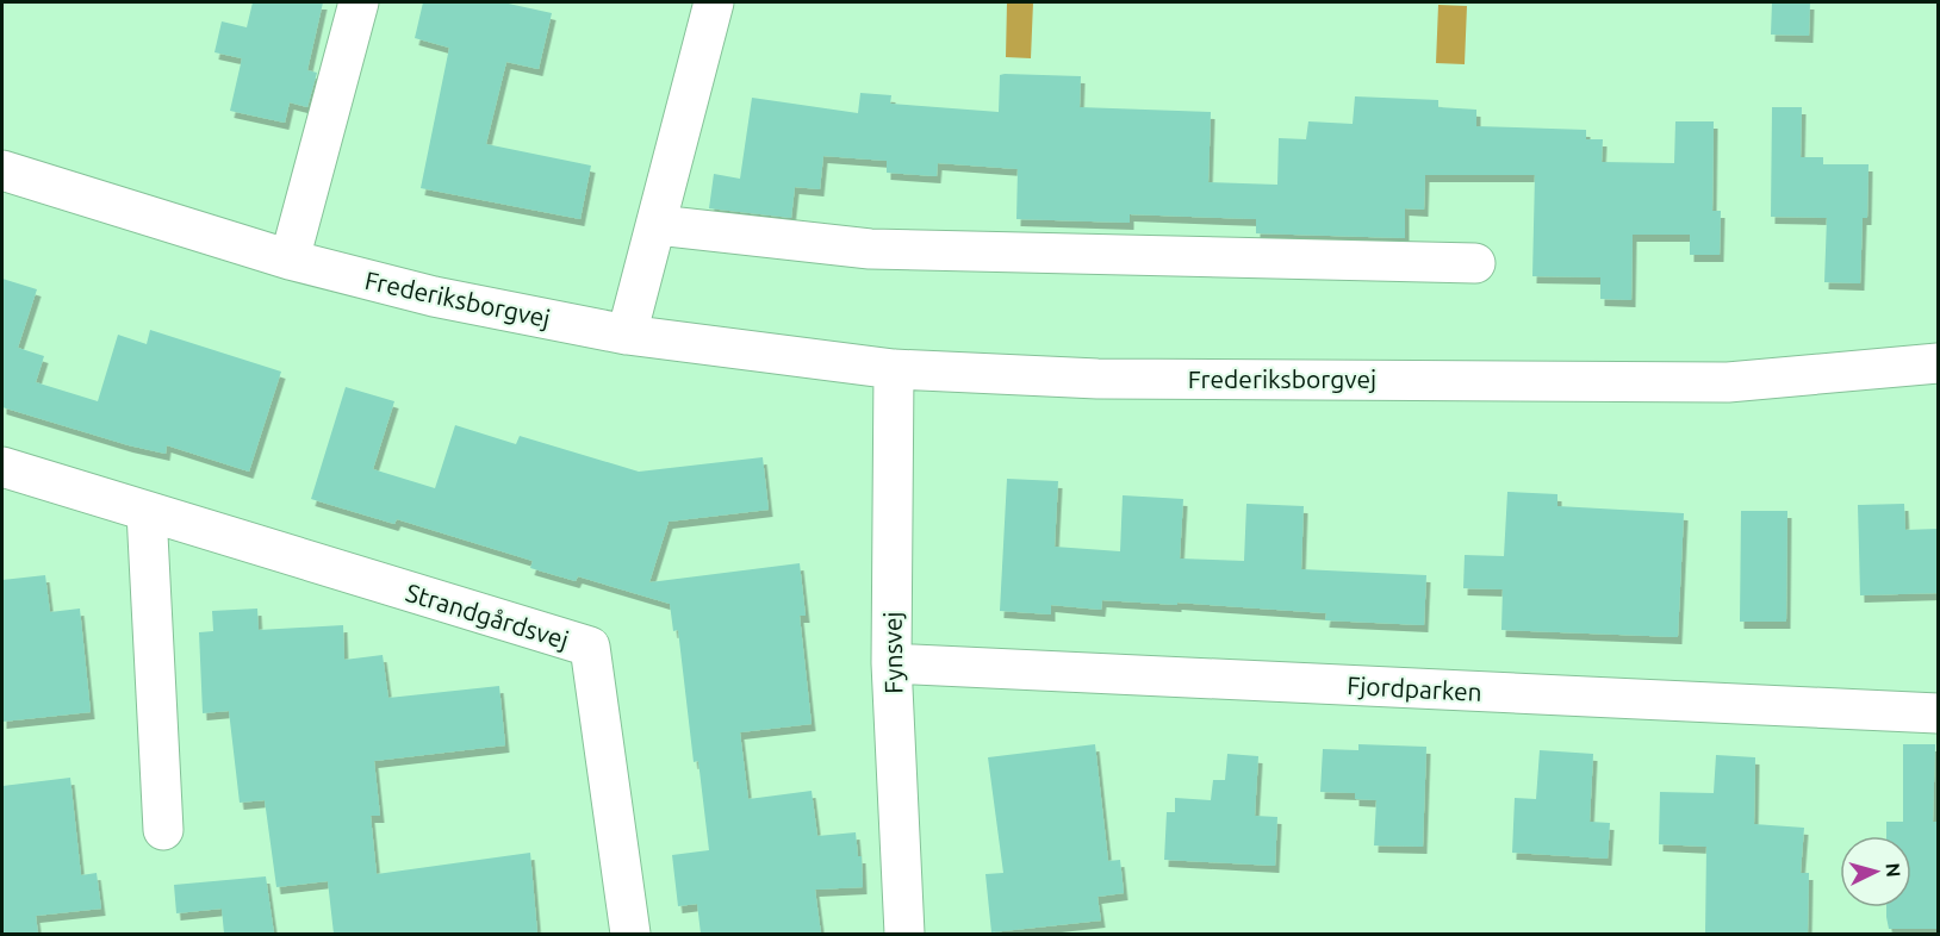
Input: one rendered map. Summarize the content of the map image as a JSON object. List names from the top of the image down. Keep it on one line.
{"streets":{"street":["Frederiksborgvej","Strandgårdsvej","Fynsvej","Fjordparken"]},"crossings":[["Frederiksborgvej","Fynsvej"],["Fynsvej","Fjordparken"]],"north":"right"}
